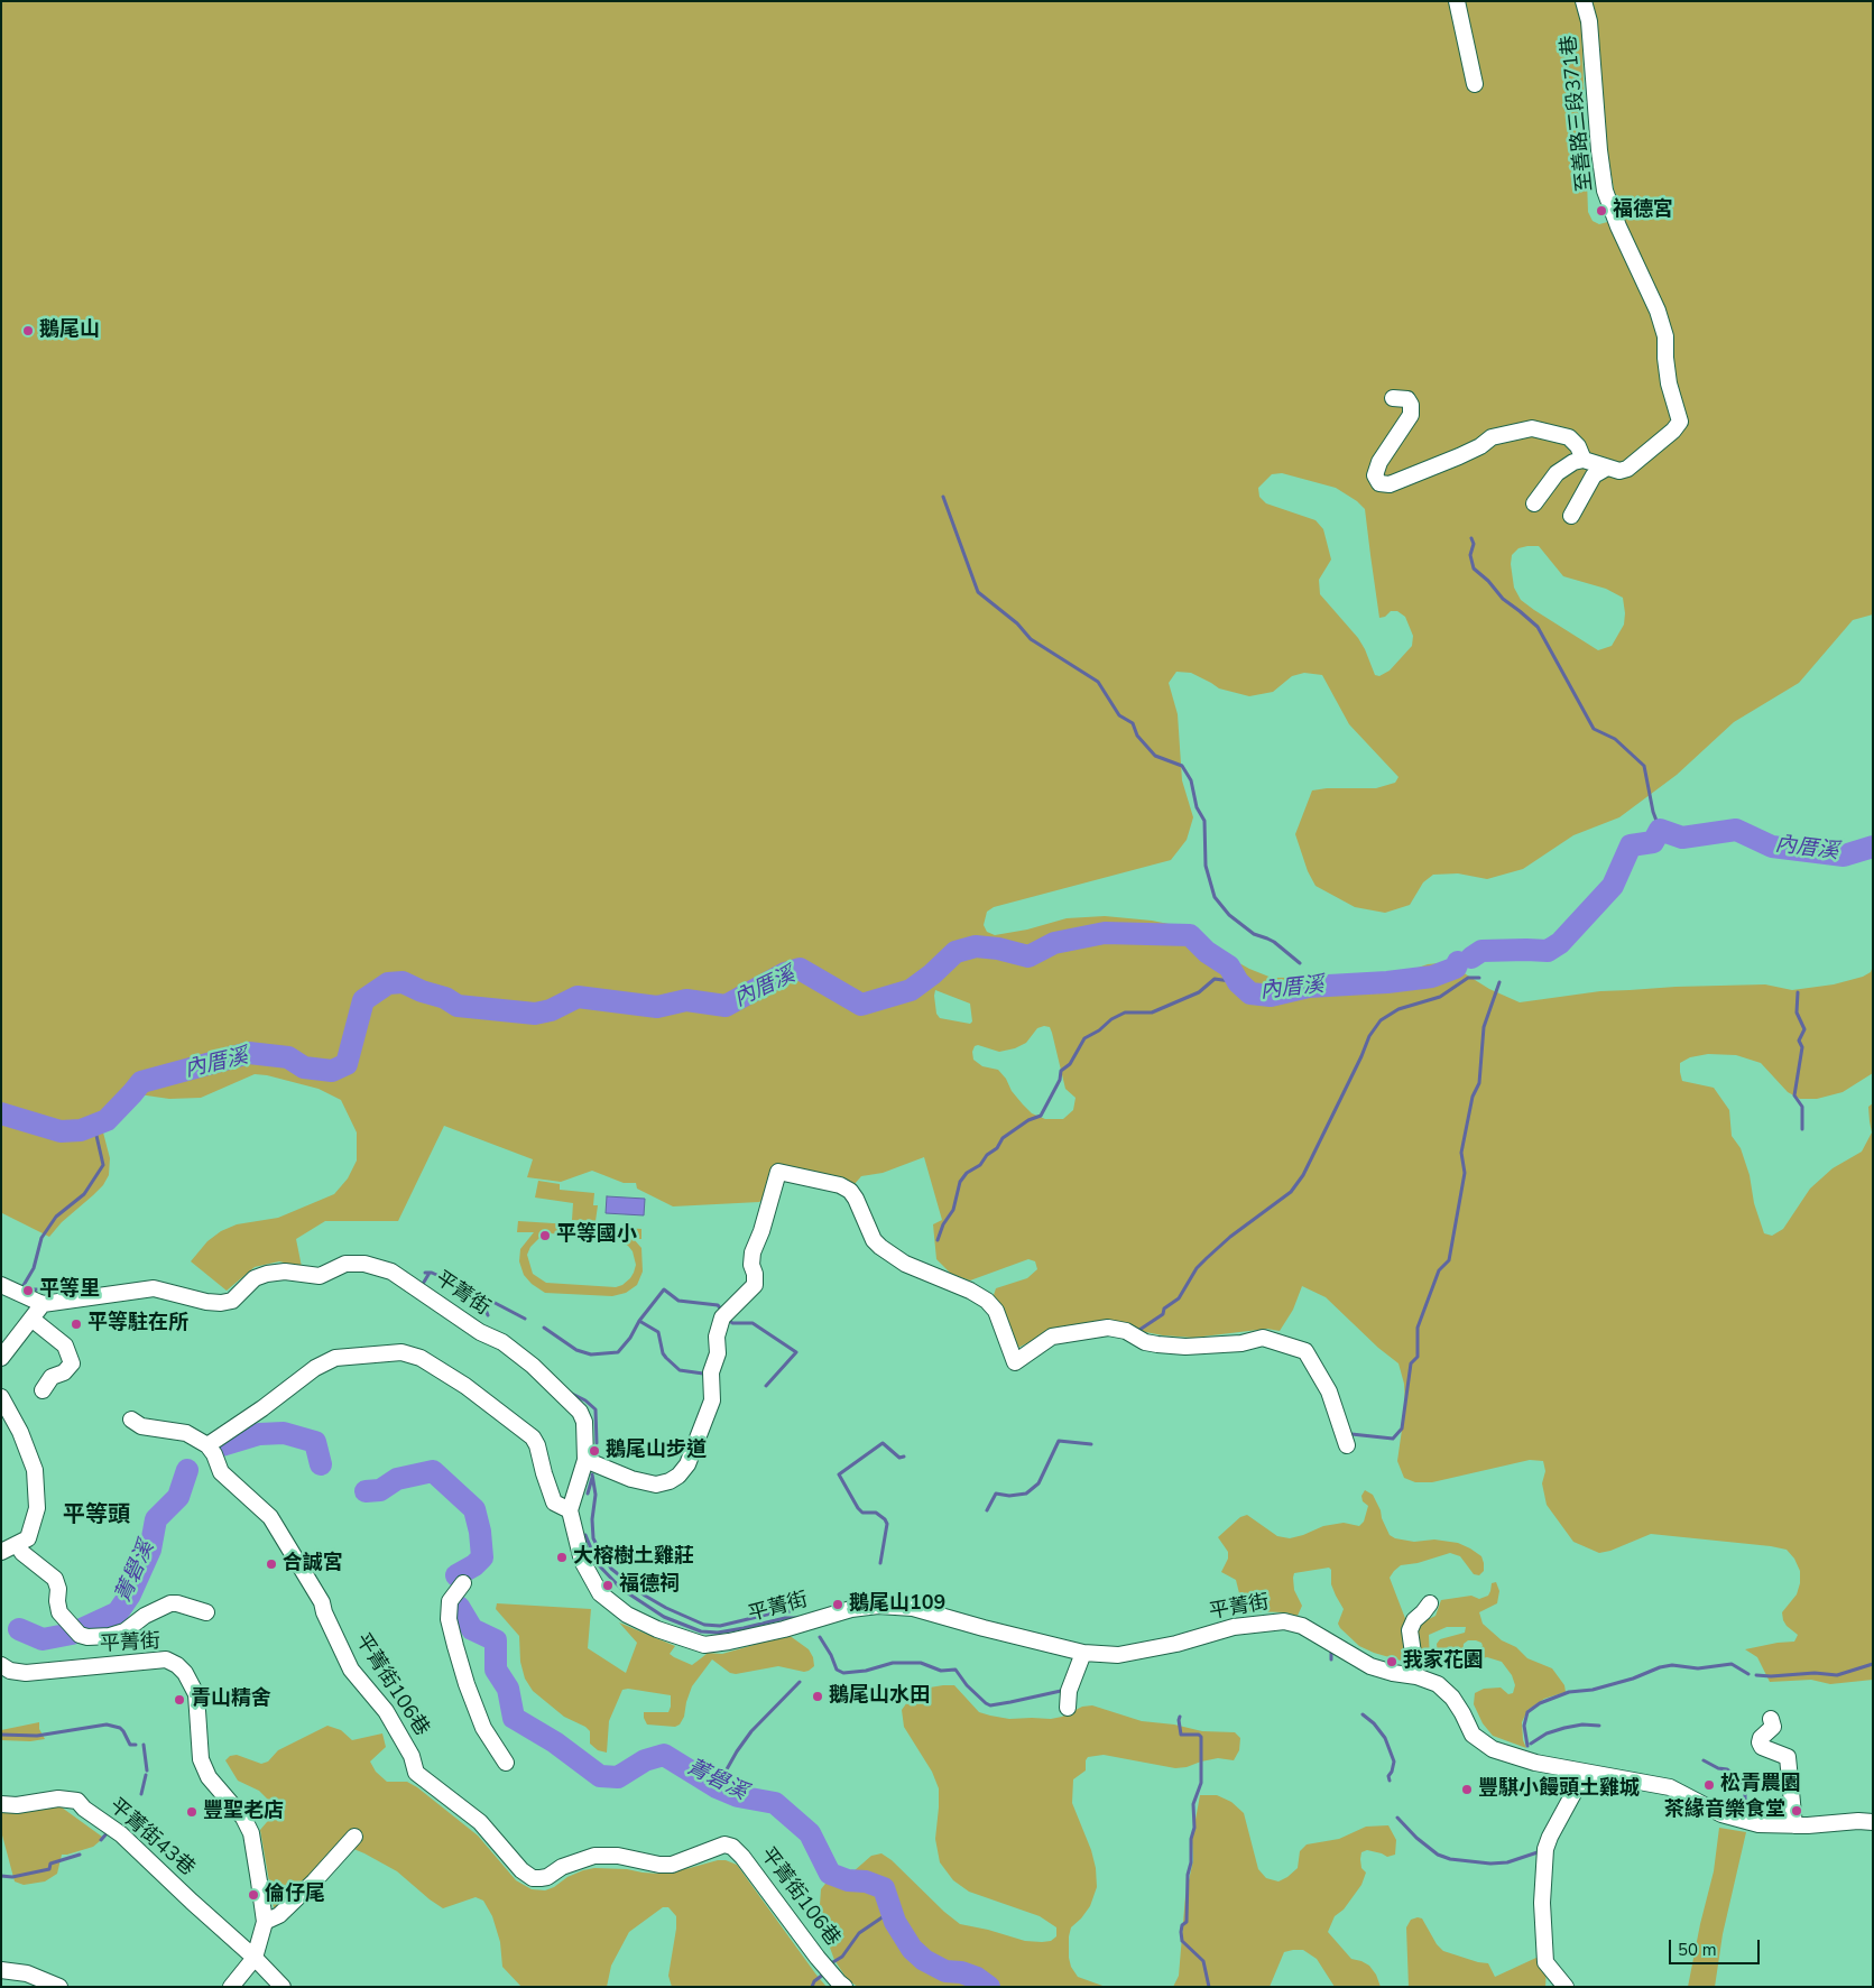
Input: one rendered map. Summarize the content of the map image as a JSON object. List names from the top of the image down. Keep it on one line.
{"streets":{"street":["至善路三段371巷","平菁街","平菁街106巷","平菁街43巷"]},"crossings":[["平菁街","平菁街43巷"]],"districts":["平等頭"],"water":["內厝溪","菁礐溪"],"places":["福德宮","鵝尾山","平等國小","平等里","平等駐在所","鵝尾山步道","大榕樹土雞莊","合誠宮","福德祠","鵝尾山109","我家花園","鵝尾山水田","青山精舍","松青農園","豐騏小饅頭土雞城","茶緣音樂食堂","豐聖老店","倫仔尾"],"scale_bar":"50 m"}
